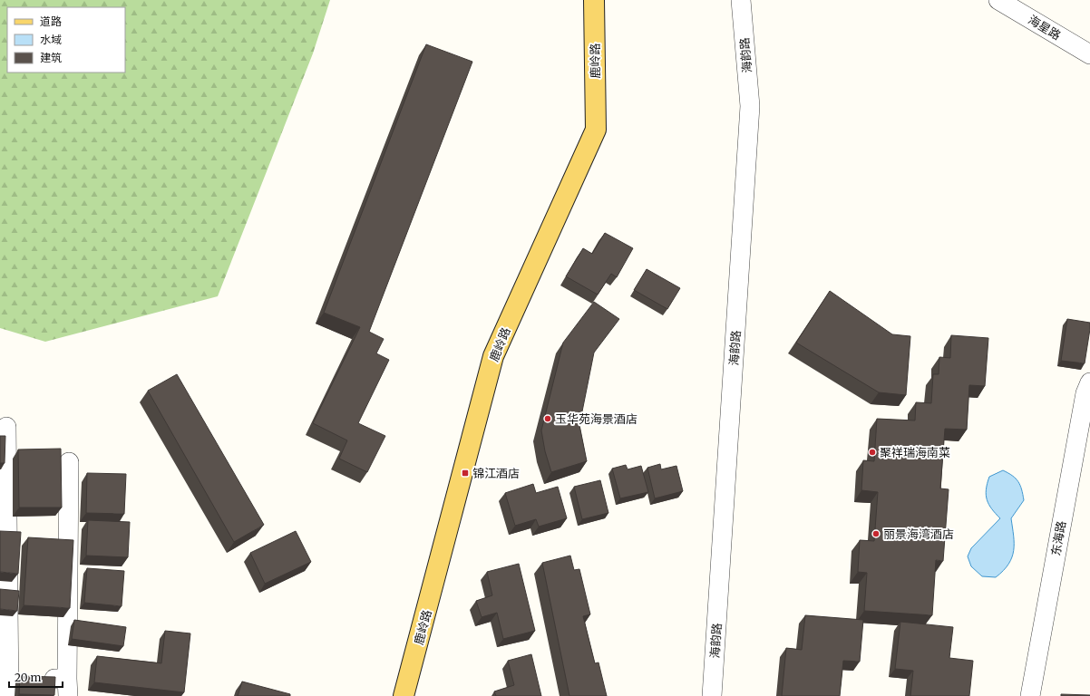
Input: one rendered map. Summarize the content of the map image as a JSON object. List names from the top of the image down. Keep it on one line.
{"streets":{"main road":["鹿岭路"],"street":["海星路","海韵路","东海路"]},"places":{"other":["玉华苑海景酒店","聚祥瑞海南菜","丽景海湾酒店"],"transit":["锦江酒店"]},"legend":["道路","水域","建筑"],"scale_bar":"20 m"}
